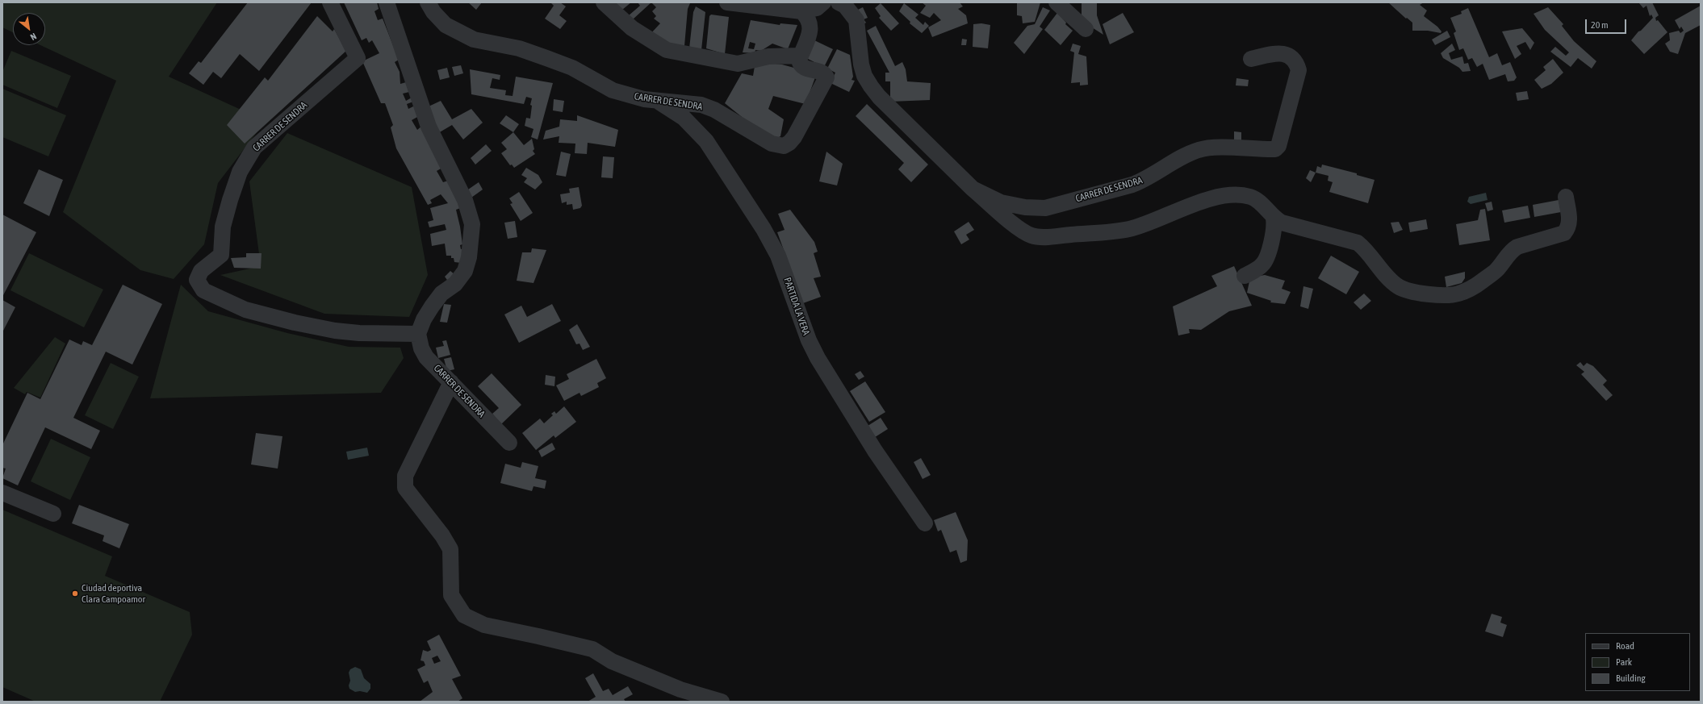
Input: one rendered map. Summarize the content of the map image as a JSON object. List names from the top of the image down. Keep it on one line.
{"streets":{"street":["CARRER DE SENDRA","PARTIDA LA VERA"]},"crossings":[["CARRER DE SENDRA","PARTIDA LA VERA"]],"places":["Ciudad deportiva Clara Campoamor"],"legend":["Road","Park","Building"],"scale_bar":"20 m","north":"bottom right"}
